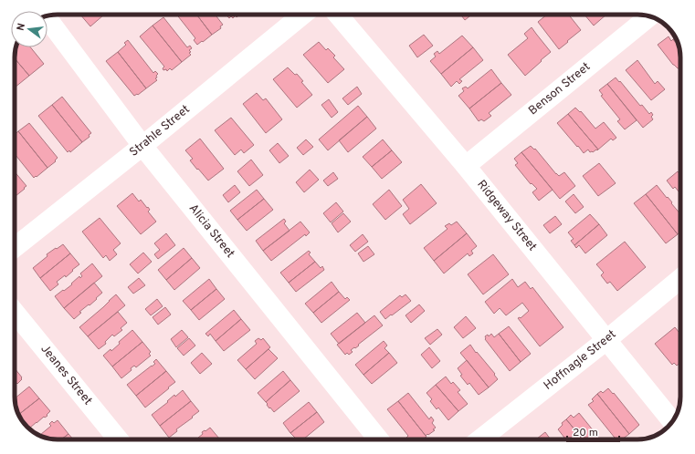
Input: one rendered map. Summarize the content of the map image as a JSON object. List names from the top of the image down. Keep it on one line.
{"streets":{"street":["Benson Street","Strahle Street","Ridgeway Street","Alicia Street","Hoffnagle Street","Jeanes Street"]},"crossings":[["Benson Street","Ridgeway Street"],["Strahle Street","Alicia Street"],["Ridgeway Street","Hoffnagle Street"]],"scale_bar":"20 m","north":"left"}
